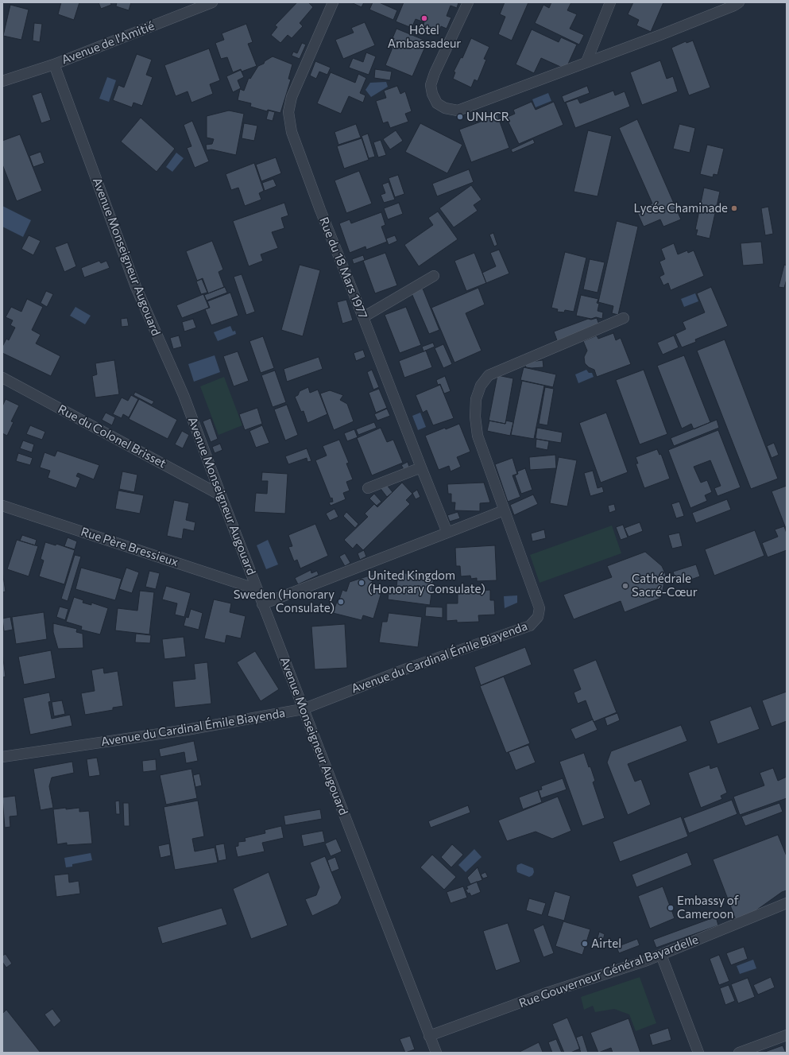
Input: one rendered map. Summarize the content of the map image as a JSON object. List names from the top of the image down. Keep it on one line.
{"streets":{"street":["Avenue de l'Amitié","Avenue Monseigneur Augouard","Rue du 18 Mars 1977","Rue du Colonel Brisset","Rue Père Bressieux","Avenue du Cardinal Émile Biayenda","Rue Gouverneur Général Bayardelle"]},"crossings":[["Avenue de l'Amitié","Avenue Monseigneur Augouard"],["Avenue Monseigneur Augouard","Rue du Colonel Brisset"],["Avenue Monseigneur Augouard","Rue Père Bressieux"],["Avenue Monseigneur Augouard","Avenue du Cardinal Émile Biayenda"],["Avenue Monseigneur Augouard","Rue Gouverneur Général Bayardelle"]],"places":["Hôtel Ambassadeur","UNHCR","Lycée Chaminade","United Kingdom (Honorary Consulate)","Cathédrale Sacré-Cœur","Sweden (Honorary Consulate)","Embassy of Cameroon","Airtel"]}
